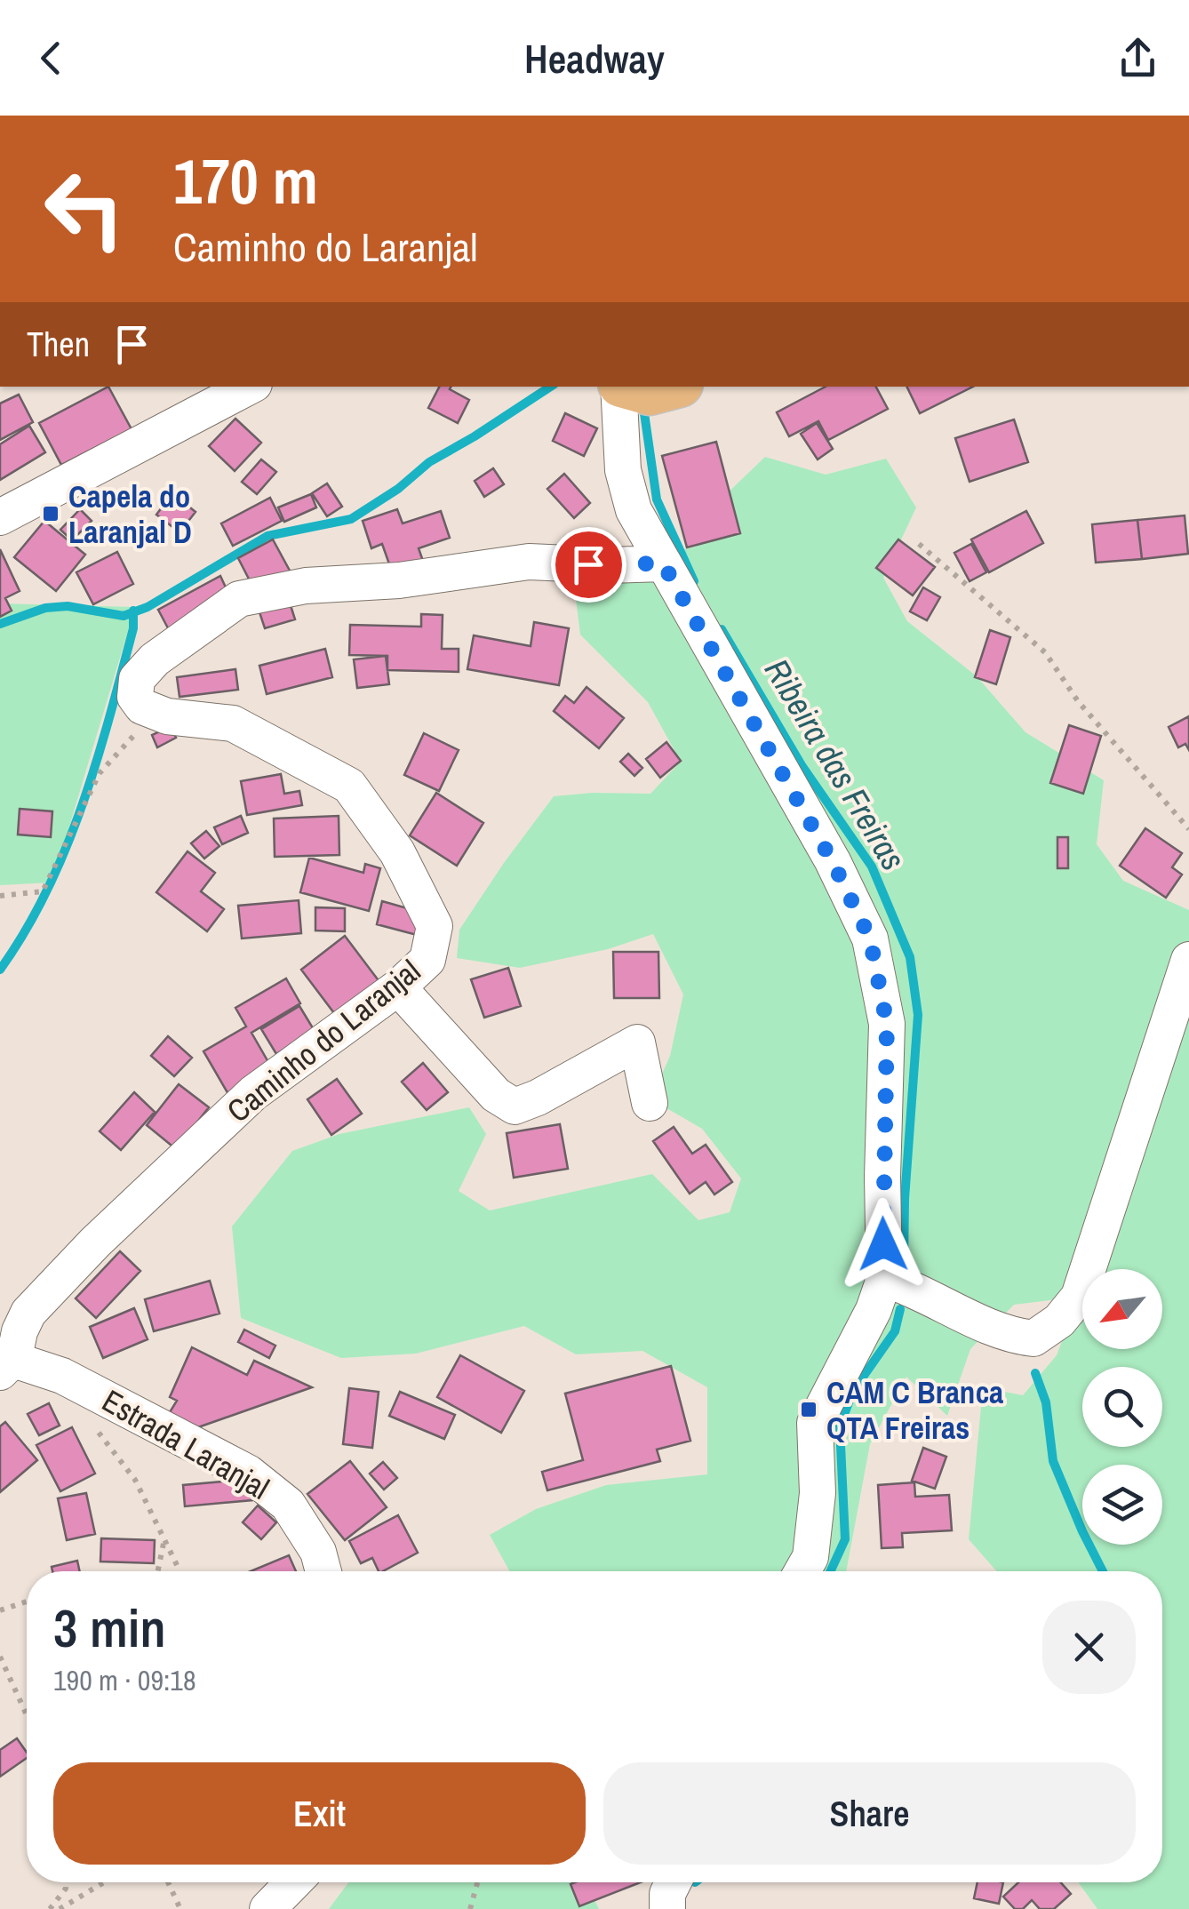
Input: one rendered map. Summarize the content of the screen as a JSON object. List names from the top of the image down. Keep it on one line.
{"streets":{"street":["Caminho do Laranjal","Estrada Laranjal"]},"crossings":[["Caminho do Laranjal","Estrada Laranjal"]],"water":["Ribeira das Freiras"],"places":{"transit":["Capela do Laranjal D","CAM C Branca QTA Freiras"]},"north":"bottom left","page":{"header":"Headway","turn":["170 m","Caminho do Laranjal"],"then":"Then","heading":["3 min","190 m · 09:18"],"buttons":["Exit","Share"]}}
